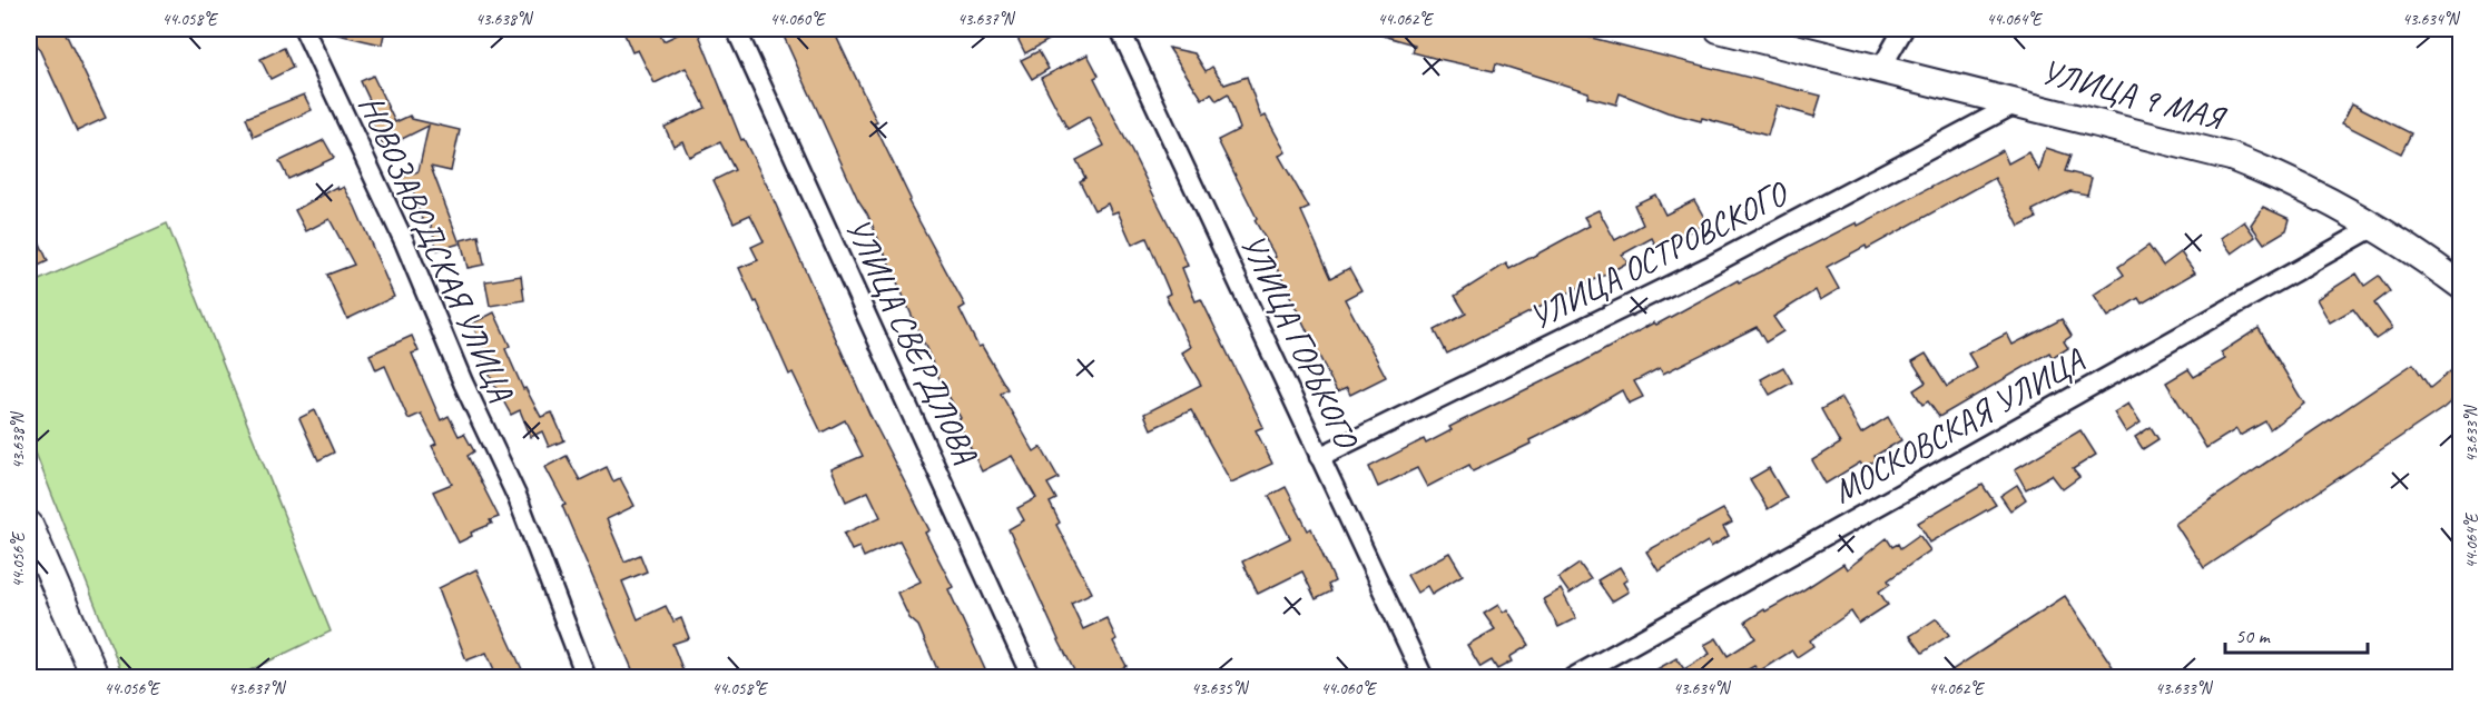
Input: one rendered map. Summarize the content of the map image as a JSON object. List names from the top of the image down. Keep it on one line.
{"streets":{"street":["УЛИЦА 9 МАЯ","НОВОЗАВОДСКАЯ УЛИЦА","УЛИЦА ОСТРОВСКОГО","УЛИЦА СВЕРДЛОВА","УЛИЦА ГОРЬКОГО","МОСКОВСКАЯ УЛИЦА"]},"crossings":[["УЛИЦА 9 МАЯ","УЛИЦА ОСТРОВСКОГО"],["УЛИЦА 9 МАЯ","МОСКОВСКАЯ УЛИЦА"],["УЛИЦА ОСТРОВСКОГО","УЛИЦА ГОРЬКОГО"]],"scale_bar":"50 m","coordinates":["44.058°E","43.638°N","44.060°E","43.637°N","44.062°E","44.064°E","43.634°N","43.633°N","44.056°E","43.635°N"]}
